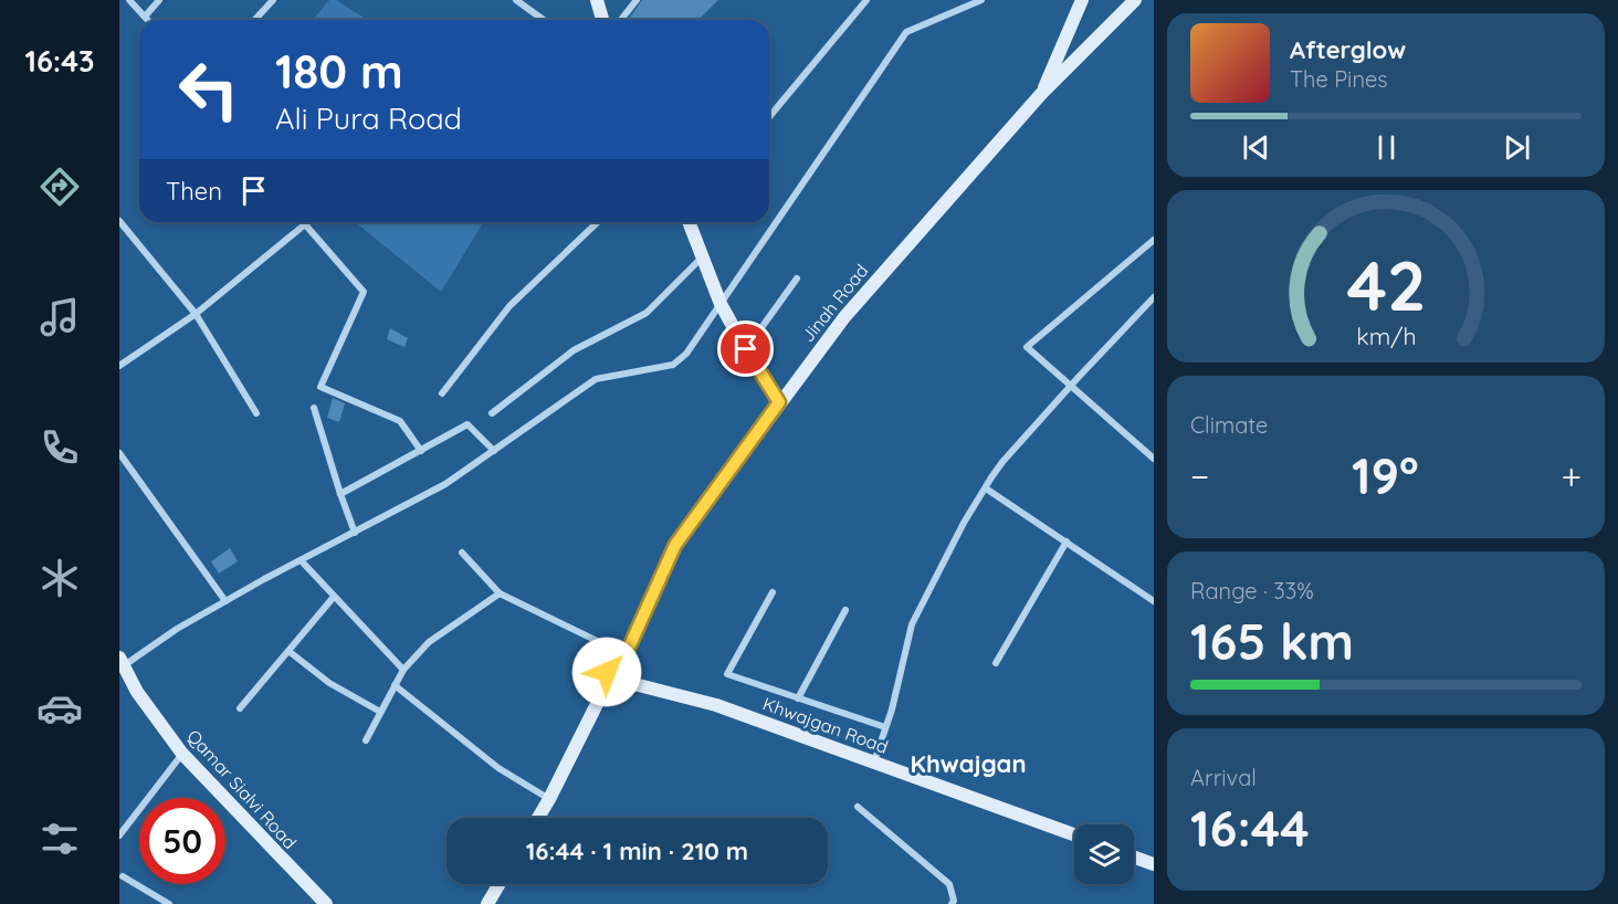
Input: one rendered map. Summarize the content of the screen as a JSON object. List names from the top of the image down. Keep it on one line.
{"streets":{"street":["Jinah Road","Khwajgan Road","Qamar Sialvi Road"]},"crossings":[["Jinah Road","Khwajgan Road"]],"districts":["Khwajgan"],"page":{"tabs":"16:43","turn":["180 m","Ali Pura Road"],"song":["Afterglow","The Pines"],"then":"Then","tile":["Climate",["Range · 33%","165 km"],["Arrival","16:44"]],"heat":["−","19°","+"],"limit":"50","trip":"16:44 · 1 min · 210 m","gauge":["42","km/h"]}}
